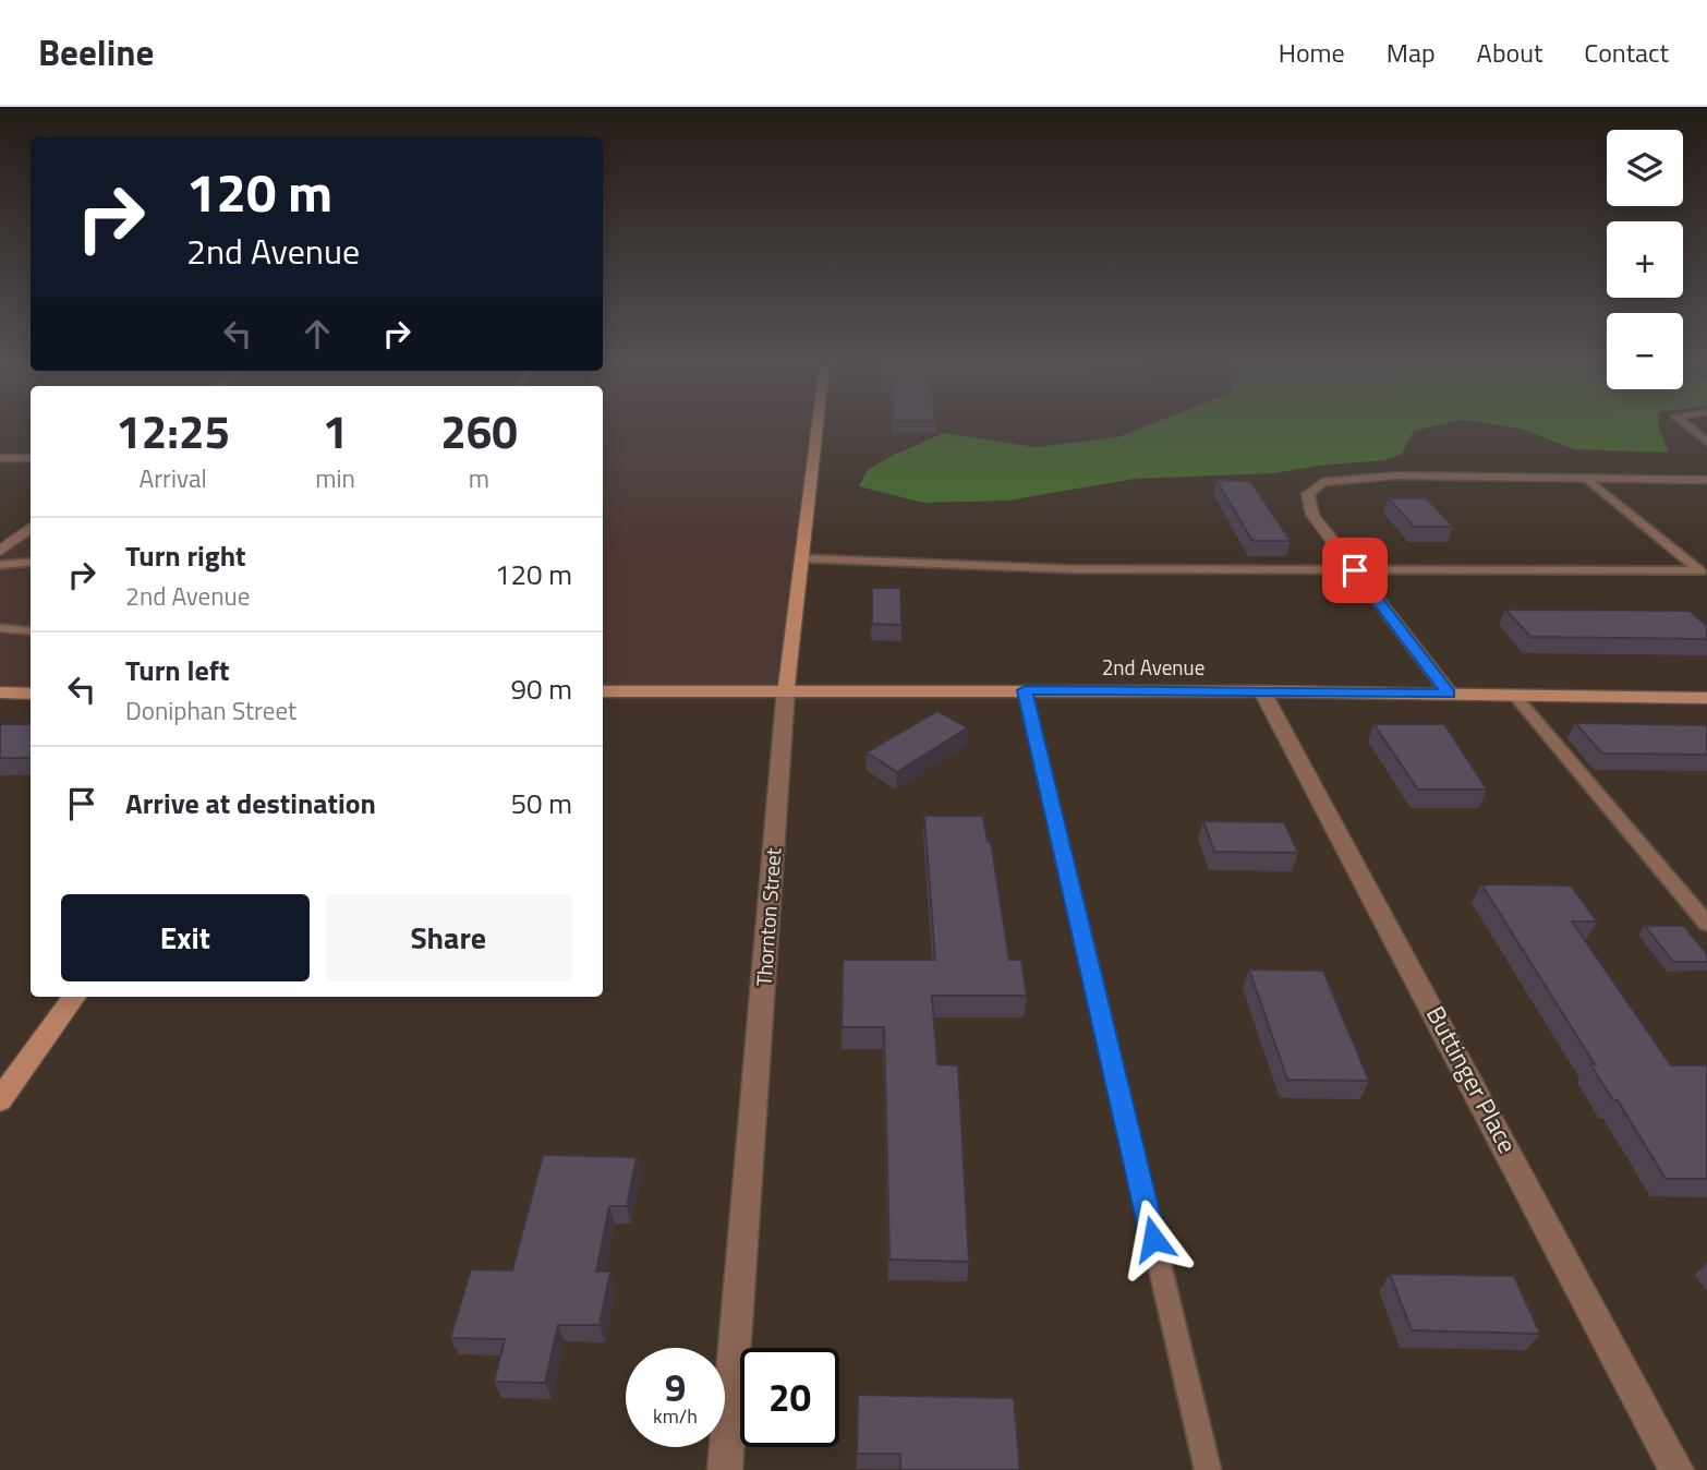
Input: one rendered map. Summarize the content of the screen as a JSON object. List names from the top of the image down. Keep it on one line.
{"streets":{"street":["2nd Avenue","Thornton Street","Buttinger Place"]},"crossings":[["2nd Avenue","Thornton Street"],["2nd Avenue","Buttinger Place"]],"page":{"header":"Beeline","nav":["Home","Map","About","Contact"],"map_buttons":["+","−"],"turn":["120 m","2nd Avenue"],"eta":["12:25","Arrival","1","min","260","m"],"list":[{"name":"Turn right","note":"2nd Avenue","value":"120 m"},{"name":"Turn left","note":"Doniphan Street","value":"90 m"},{"name":"Arrive at destination","value":"50 m"}],"buttons":["Exit","Share"],"speed":"9 km/h","limit":"20"}}
